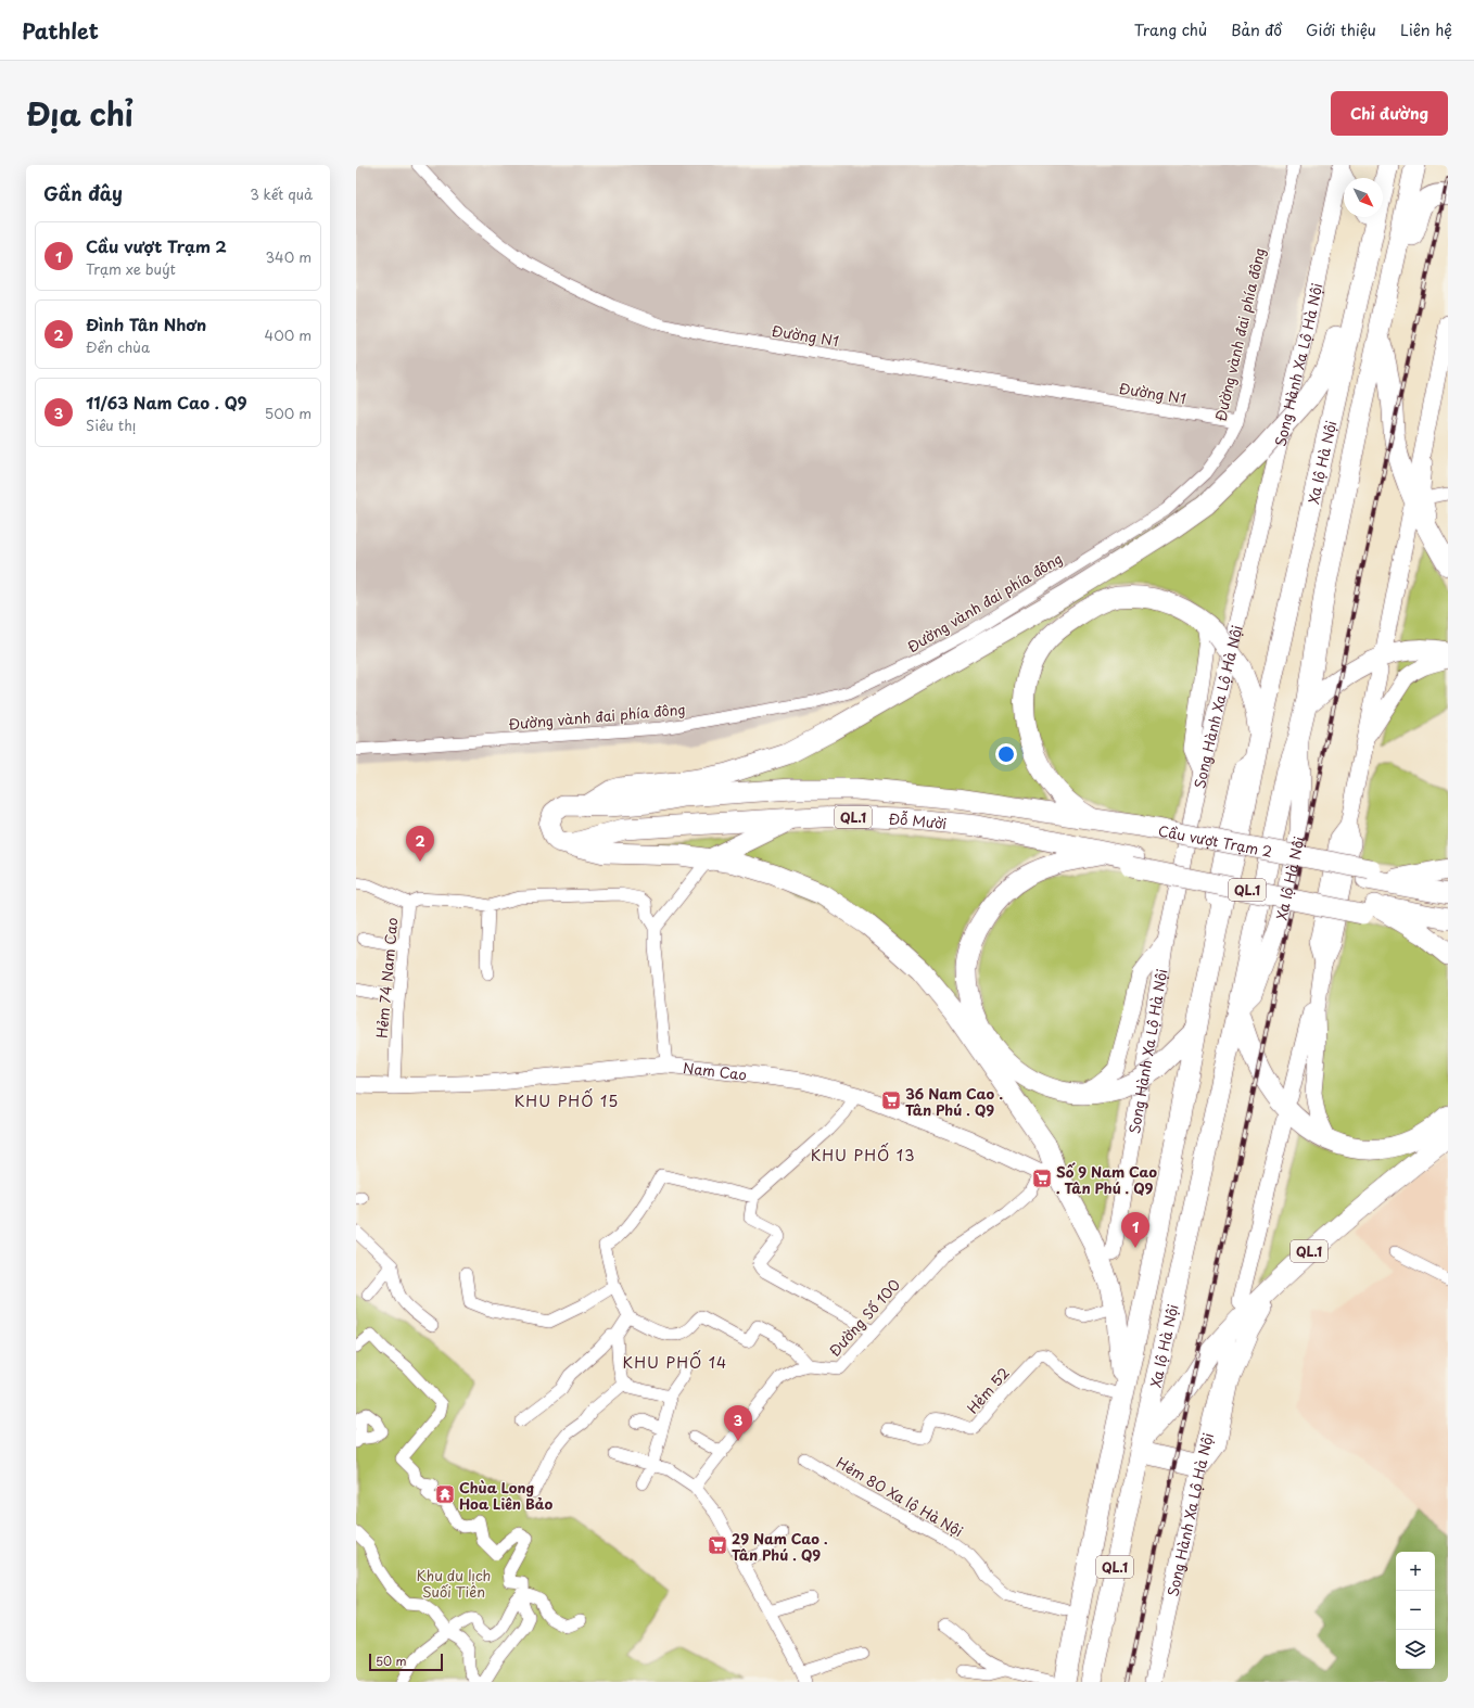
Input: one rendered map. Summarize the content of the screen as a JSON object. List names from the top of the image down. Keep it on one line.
{"streets":{"highway":["Xa lộ Hà Nội","QL.1","Đỗ Mười","Cầu vượt Trạm 2"],"main road":["Song Hành Xa Lộ Hà Nội","Nam Cao"],"street":["Đường vành đai phía đông","Đường N1","Hẻm 74 Nam Cao","Đường Số 100","Hẻm 52","Hẻm 80 Xa lộ Hà Nội"]},"crossings":[["Đường vành đai phía đông","Đường N1"],["Xa lộ Hà Nội","QL.1"],["Xa lộ Hà Nội","Hẻm 52"],["Xa lộ Hà Nội","Hẻm 80 Xa lộ Hà Nội"],["QL.1","Đỗ Mười"],["QL.1","Cầu vượt Trạm 2"],["Đỗ Mười","Cầu vượt Trạm 2"],["Hẻm 74 Nam Cao","Nam Cao"],["Nam Cao","Đường Số 100"]],"districts":["KHU PHỐ 15","KHU PHỐ 13","KHU PHỐ 14"],"parks":["Khu du lịch Suối Tiên"],"places":{"supermarket":["36 Nam Cao . Tân Phú . Q9","Số 9 Nam Cao . Tân Phú . Q9","29 Nam Cao . Tân Phú . Q9"],"temple":["Chùa Long Hoa Liên Bảo"]},"scale_bar":"50 m","north":"bottom right","page":{"header":"Pathlet","nav":["Trang chủ","Bản đồ","Giới thiệu","Liên hệ"],"title":"Địa chỉ","buttons":"Chỉ đường","heading":["Gần đây","3 kết quả"],"list":[{"mark":"1","name":"Cầu vượt Trạm 2","note":"Trạm xe buýt","value":"340 m"},{"mark":"2","name":"Đình Tân Nhơn","note":"Đền chùa","value":"400 m"},{"mark":"3","name":"11/63 Nam Cao . Q9","note":"Siêu thị","value":"500 m"}],"pins":["2","1","3"],"map_buttons":["+","−"],"scale":"50 m"}}
